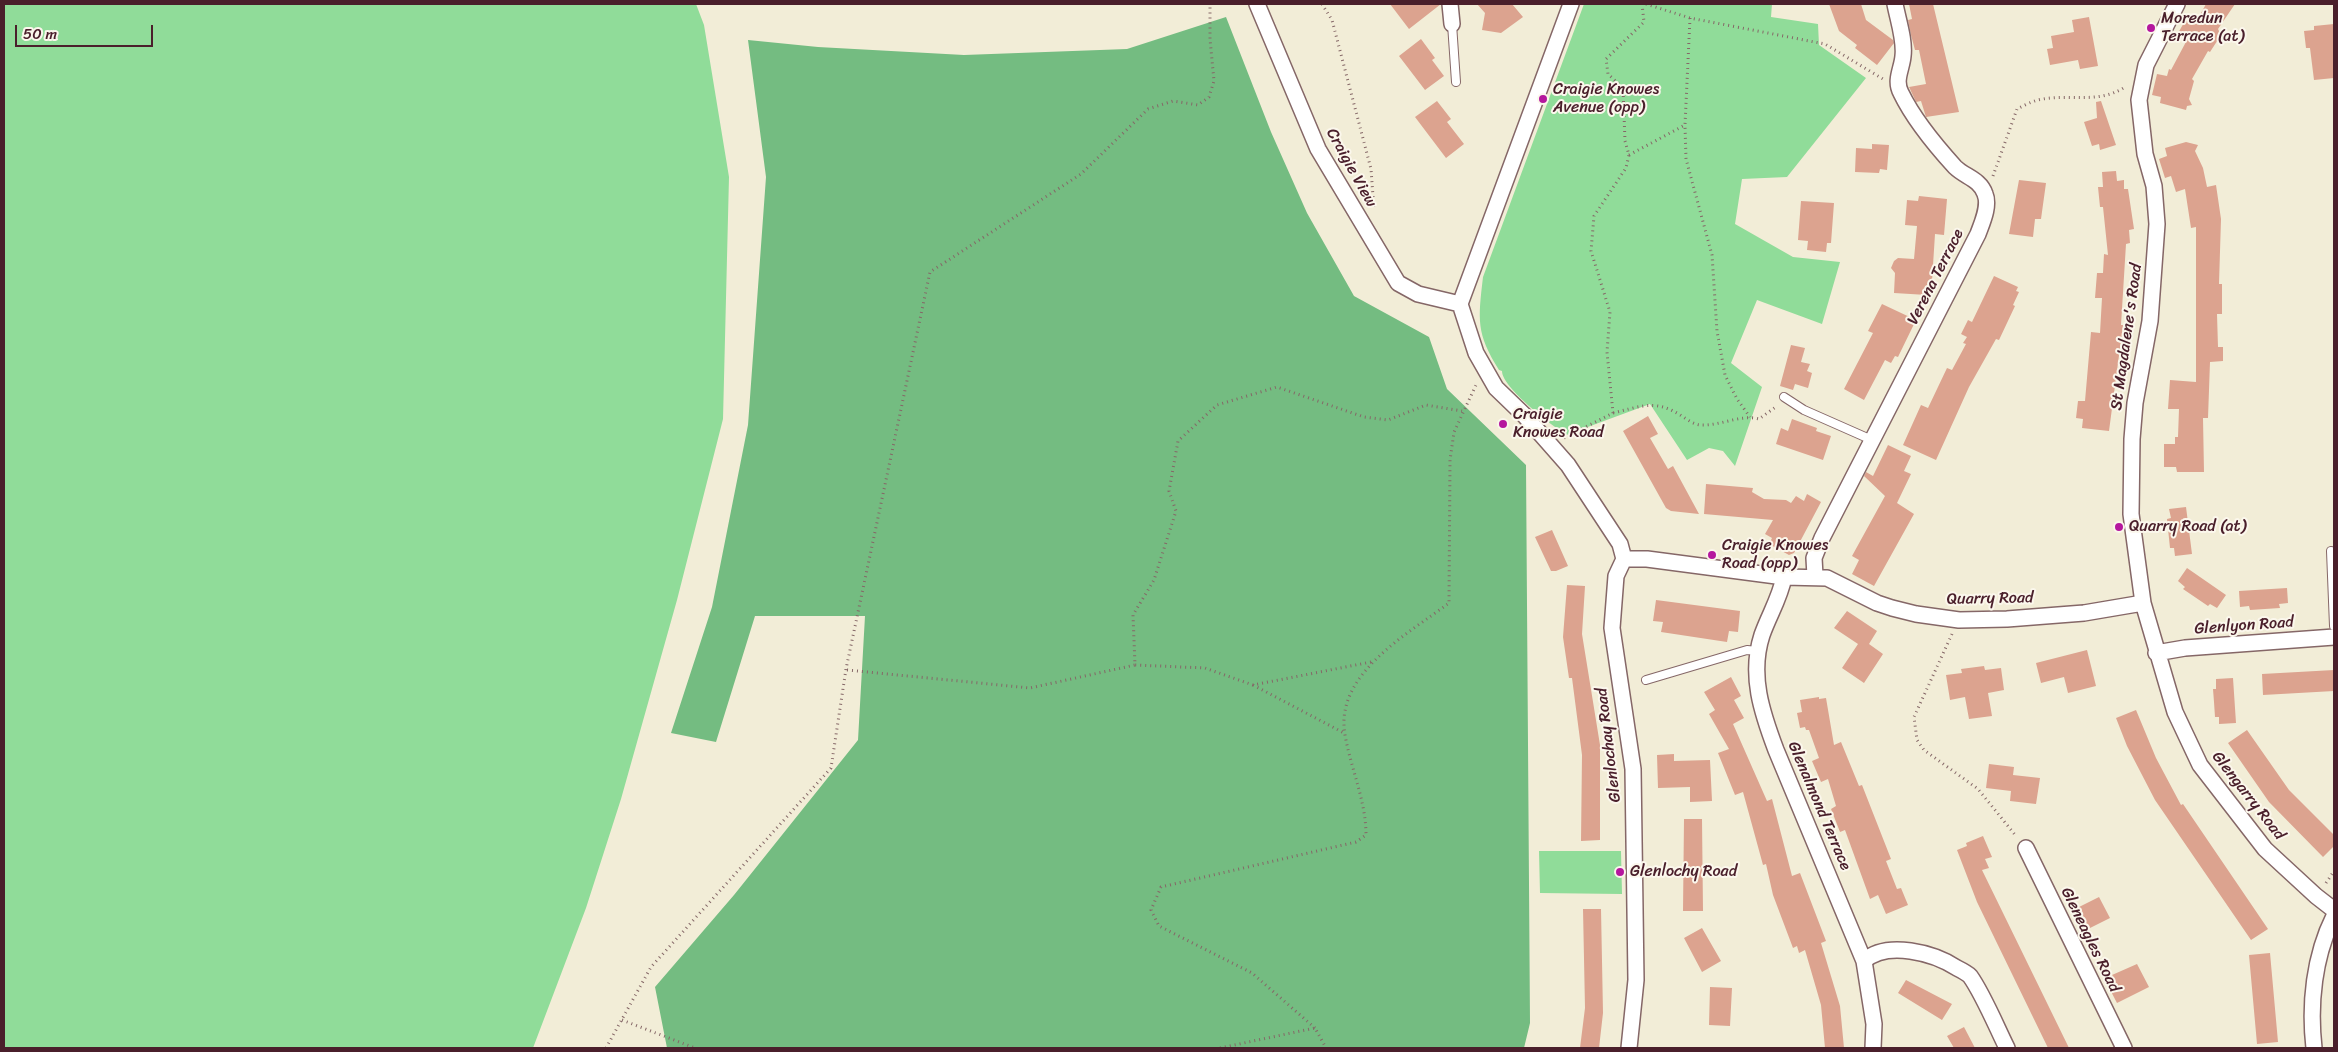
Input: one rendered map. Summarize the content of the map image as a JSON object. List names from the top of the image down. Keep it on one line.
{"streets":{"street":["Craigie View","Verena Terrace","St Magdalene's Road","Quarry Road","Glenlyon Road","Glenlochay Road","Glengarry Road","Glenalmond Terrace","Gleneagles Road"]},"crossings":[["Verena Terrace","Quarry Road"],["St Magdalene's Road","Quarry Road"],["St Magdalene's Road","Glenlyon Road"],["St Magdalene's Road","Glengarry Road"],["Glenlyon Road","Glengarry Road"]],"places":["Moredun Terrace (at)","Craigie Knowes Avenue (opp)","Craigie Knowes Road","Quarry Road (at)","Craigie Knowes Road (opp)","Glenlochy Road"],"scale_bar":"50 m"}
